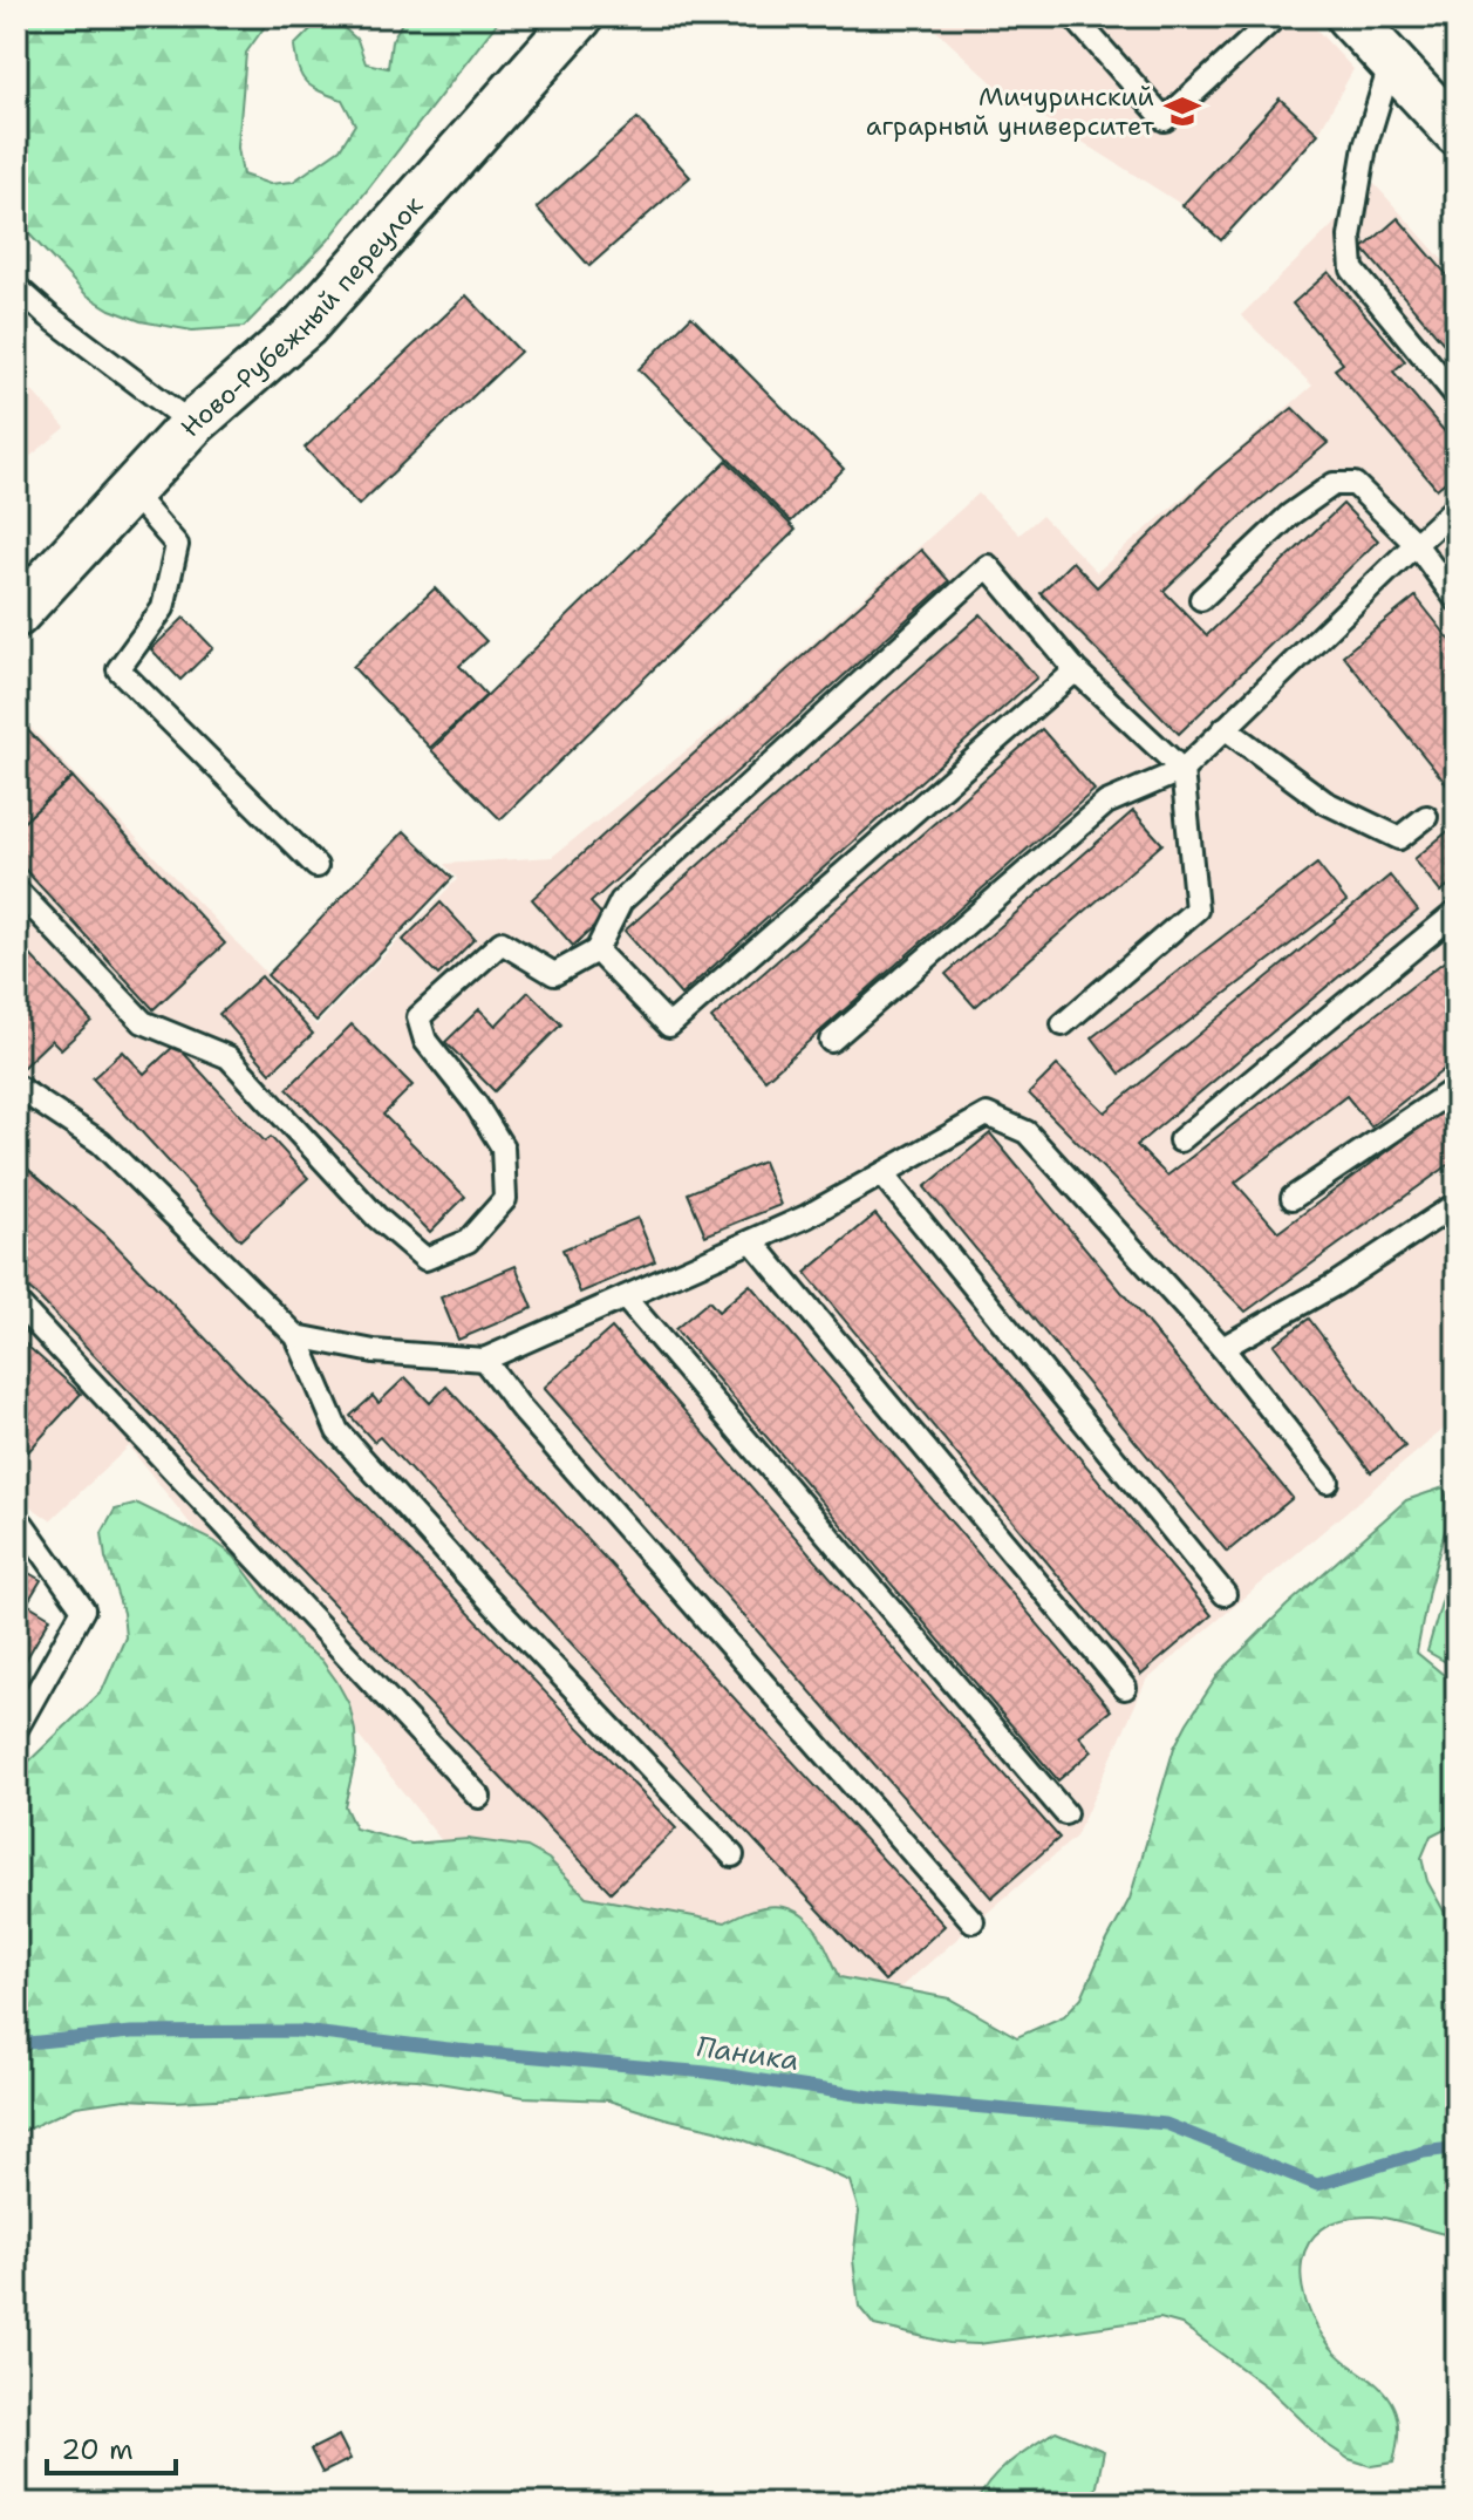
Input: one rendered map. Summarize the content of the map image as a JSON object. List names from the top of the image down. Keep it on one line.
{"streets":{"street":["Ново-Рубежный переулок"]},"water":["Паника"],"places":{"school or university":["Мичуринский аграрный университет"]},"scale_bar":"20 m"}
